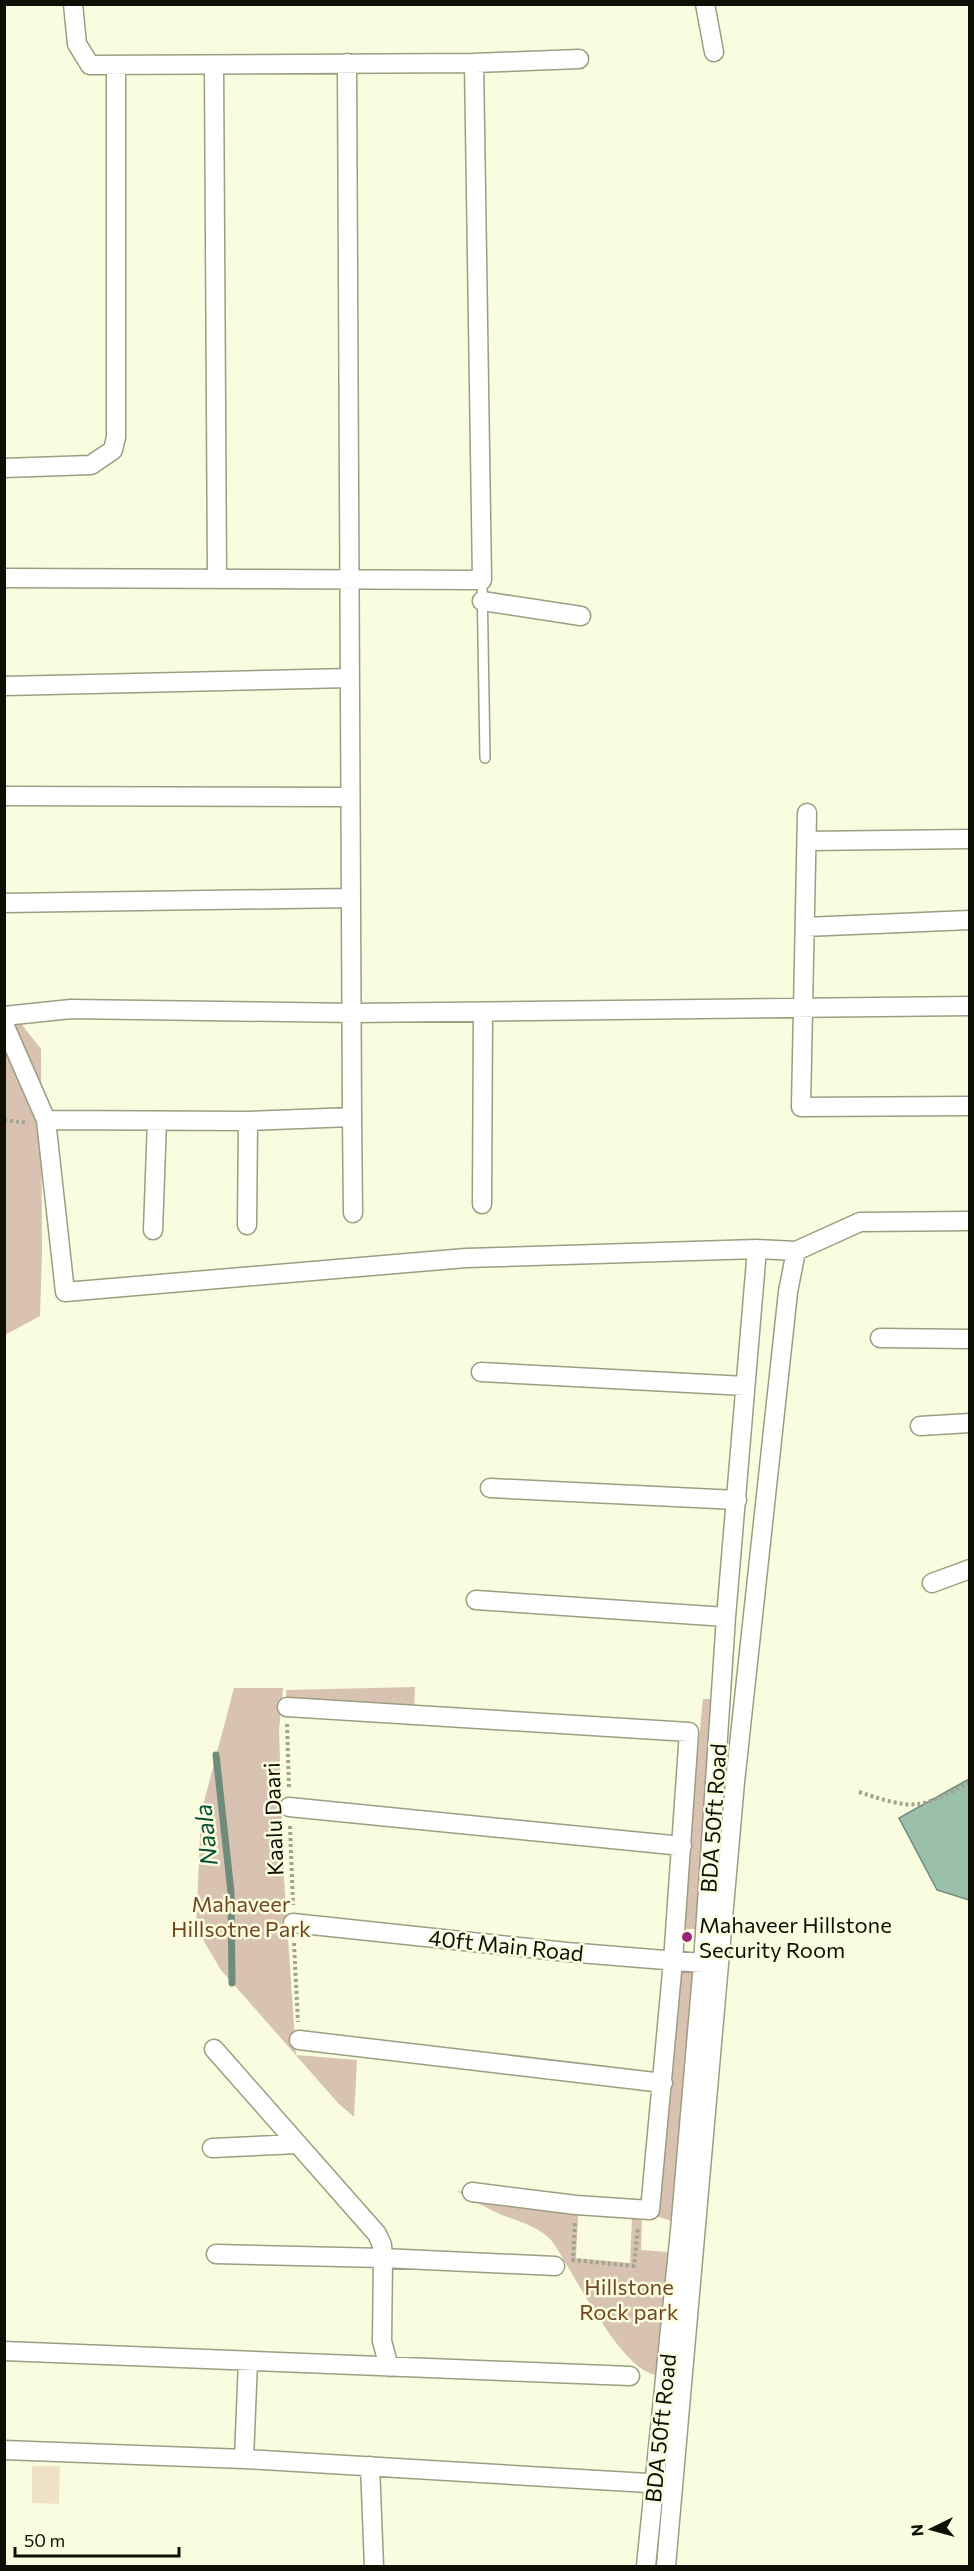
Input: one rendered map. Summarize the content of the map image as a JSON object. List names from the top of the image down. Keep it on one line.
{"streets":{"street":["BDA 50ft Road","40ft Main Road"],"path":["Kaalu Daari"]},"crossings":[["BDA 50ft Road","40ft Main Road"],["Kaalu Daari","40ft Main Road"]],"water":["Naala"],"parks":["Mahaveer Hillsotne Park","Hillstone Rock park"],"places":["Mahaveer Hillstone Security Room"],"scale_bar":"50 m","north":"left"}
